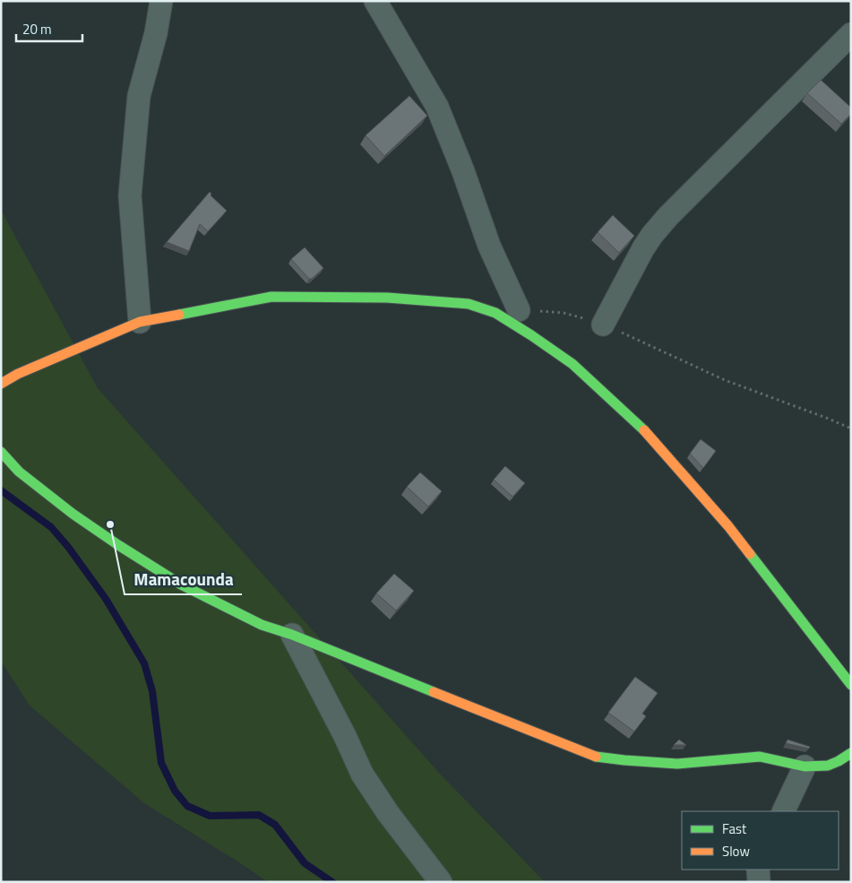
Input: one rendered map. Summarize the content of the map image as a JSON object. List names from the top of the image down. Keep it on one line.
{"places":["Mamacounda"],"legend":["Fast","Slow"],"scale_bar":"20 m"}
